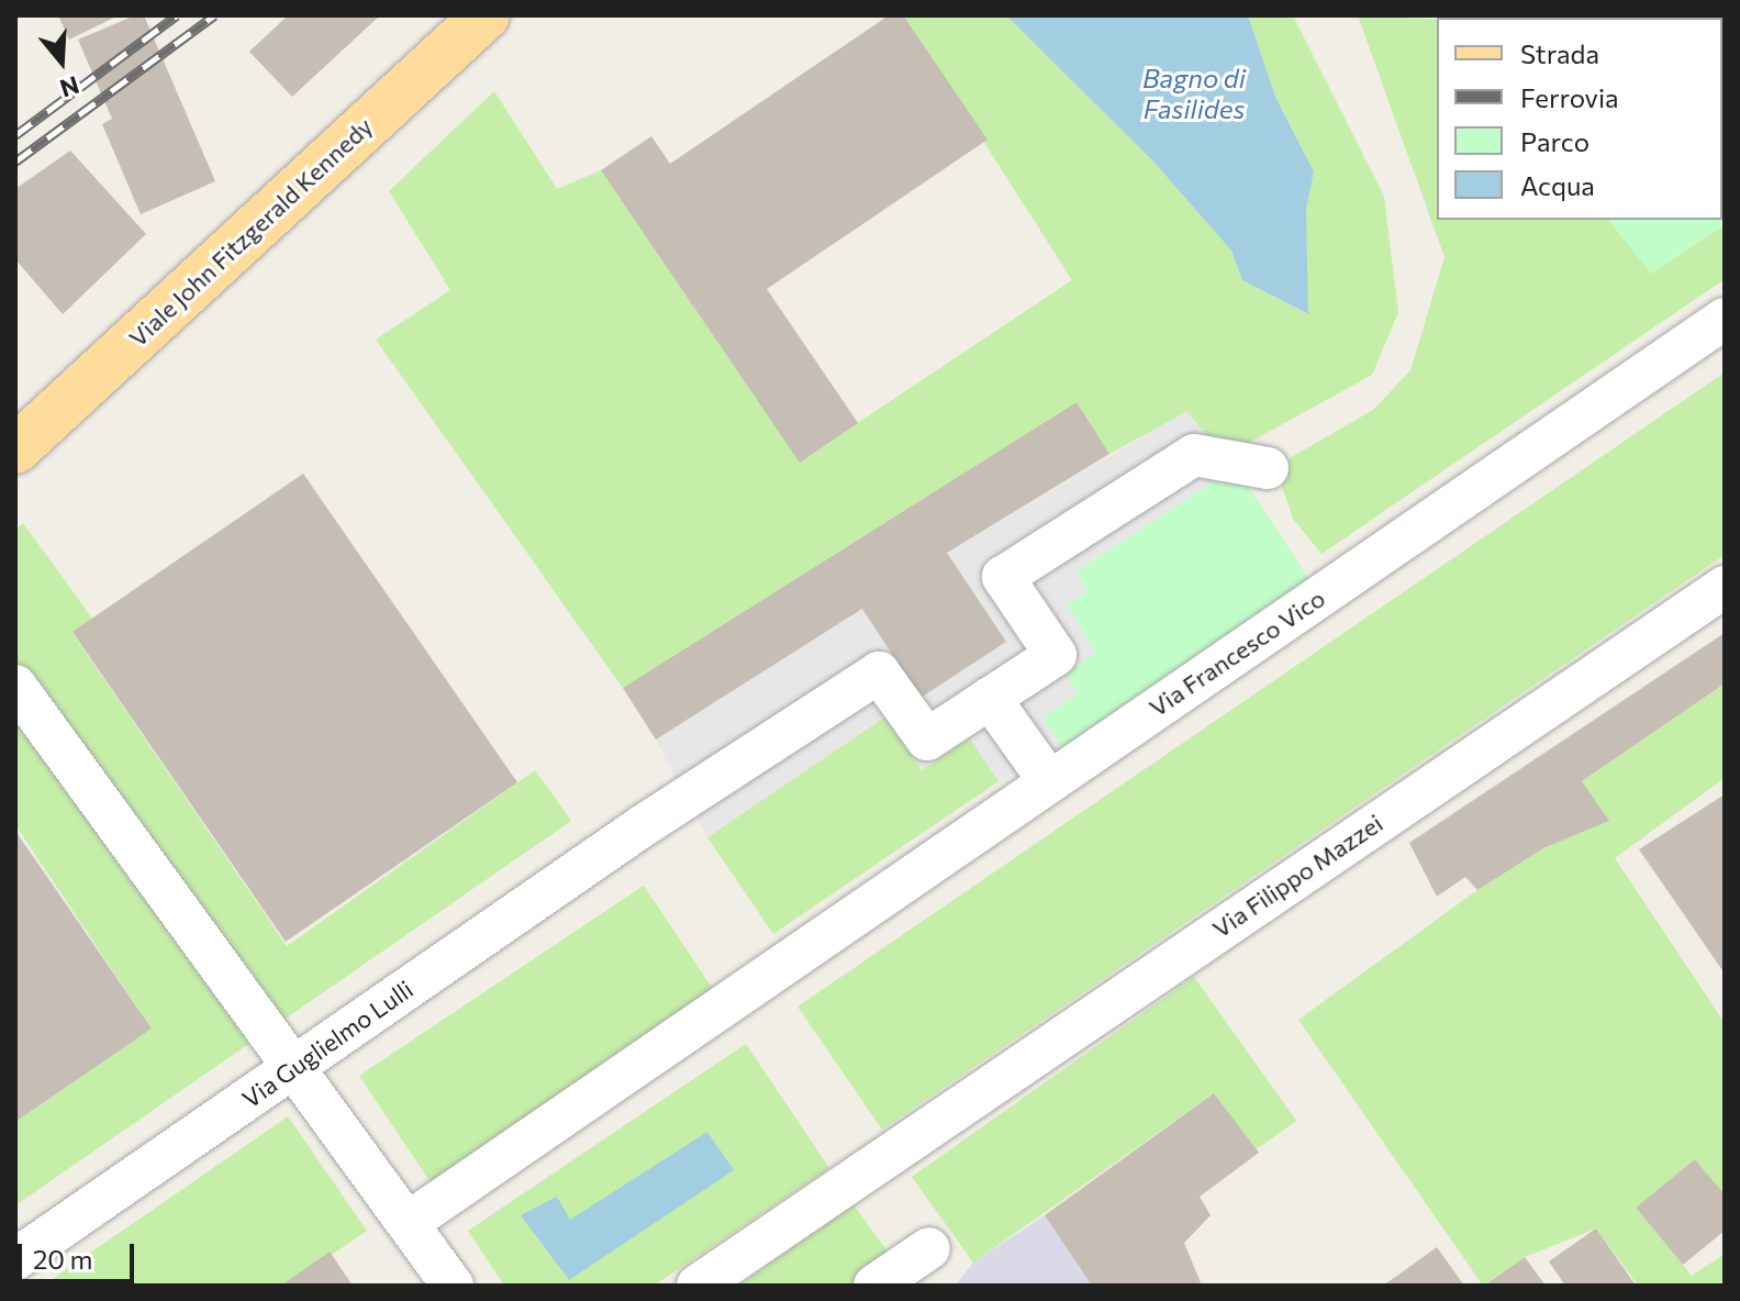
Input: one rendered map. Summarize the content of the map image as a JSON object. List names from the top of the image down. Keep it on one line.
{"streets":{"main road":["Viale John Fitzgerald Kennedy"],"street":["Via Francesco Vico","Via Filippo Mazzei","Via Guglielmo Lulli"]},"water":["Bagno di Fasilides"],"legend":["Strada","Ferrovia","Parco","Acqua"],"scale_bar":"20 m","north":"bottom"}
